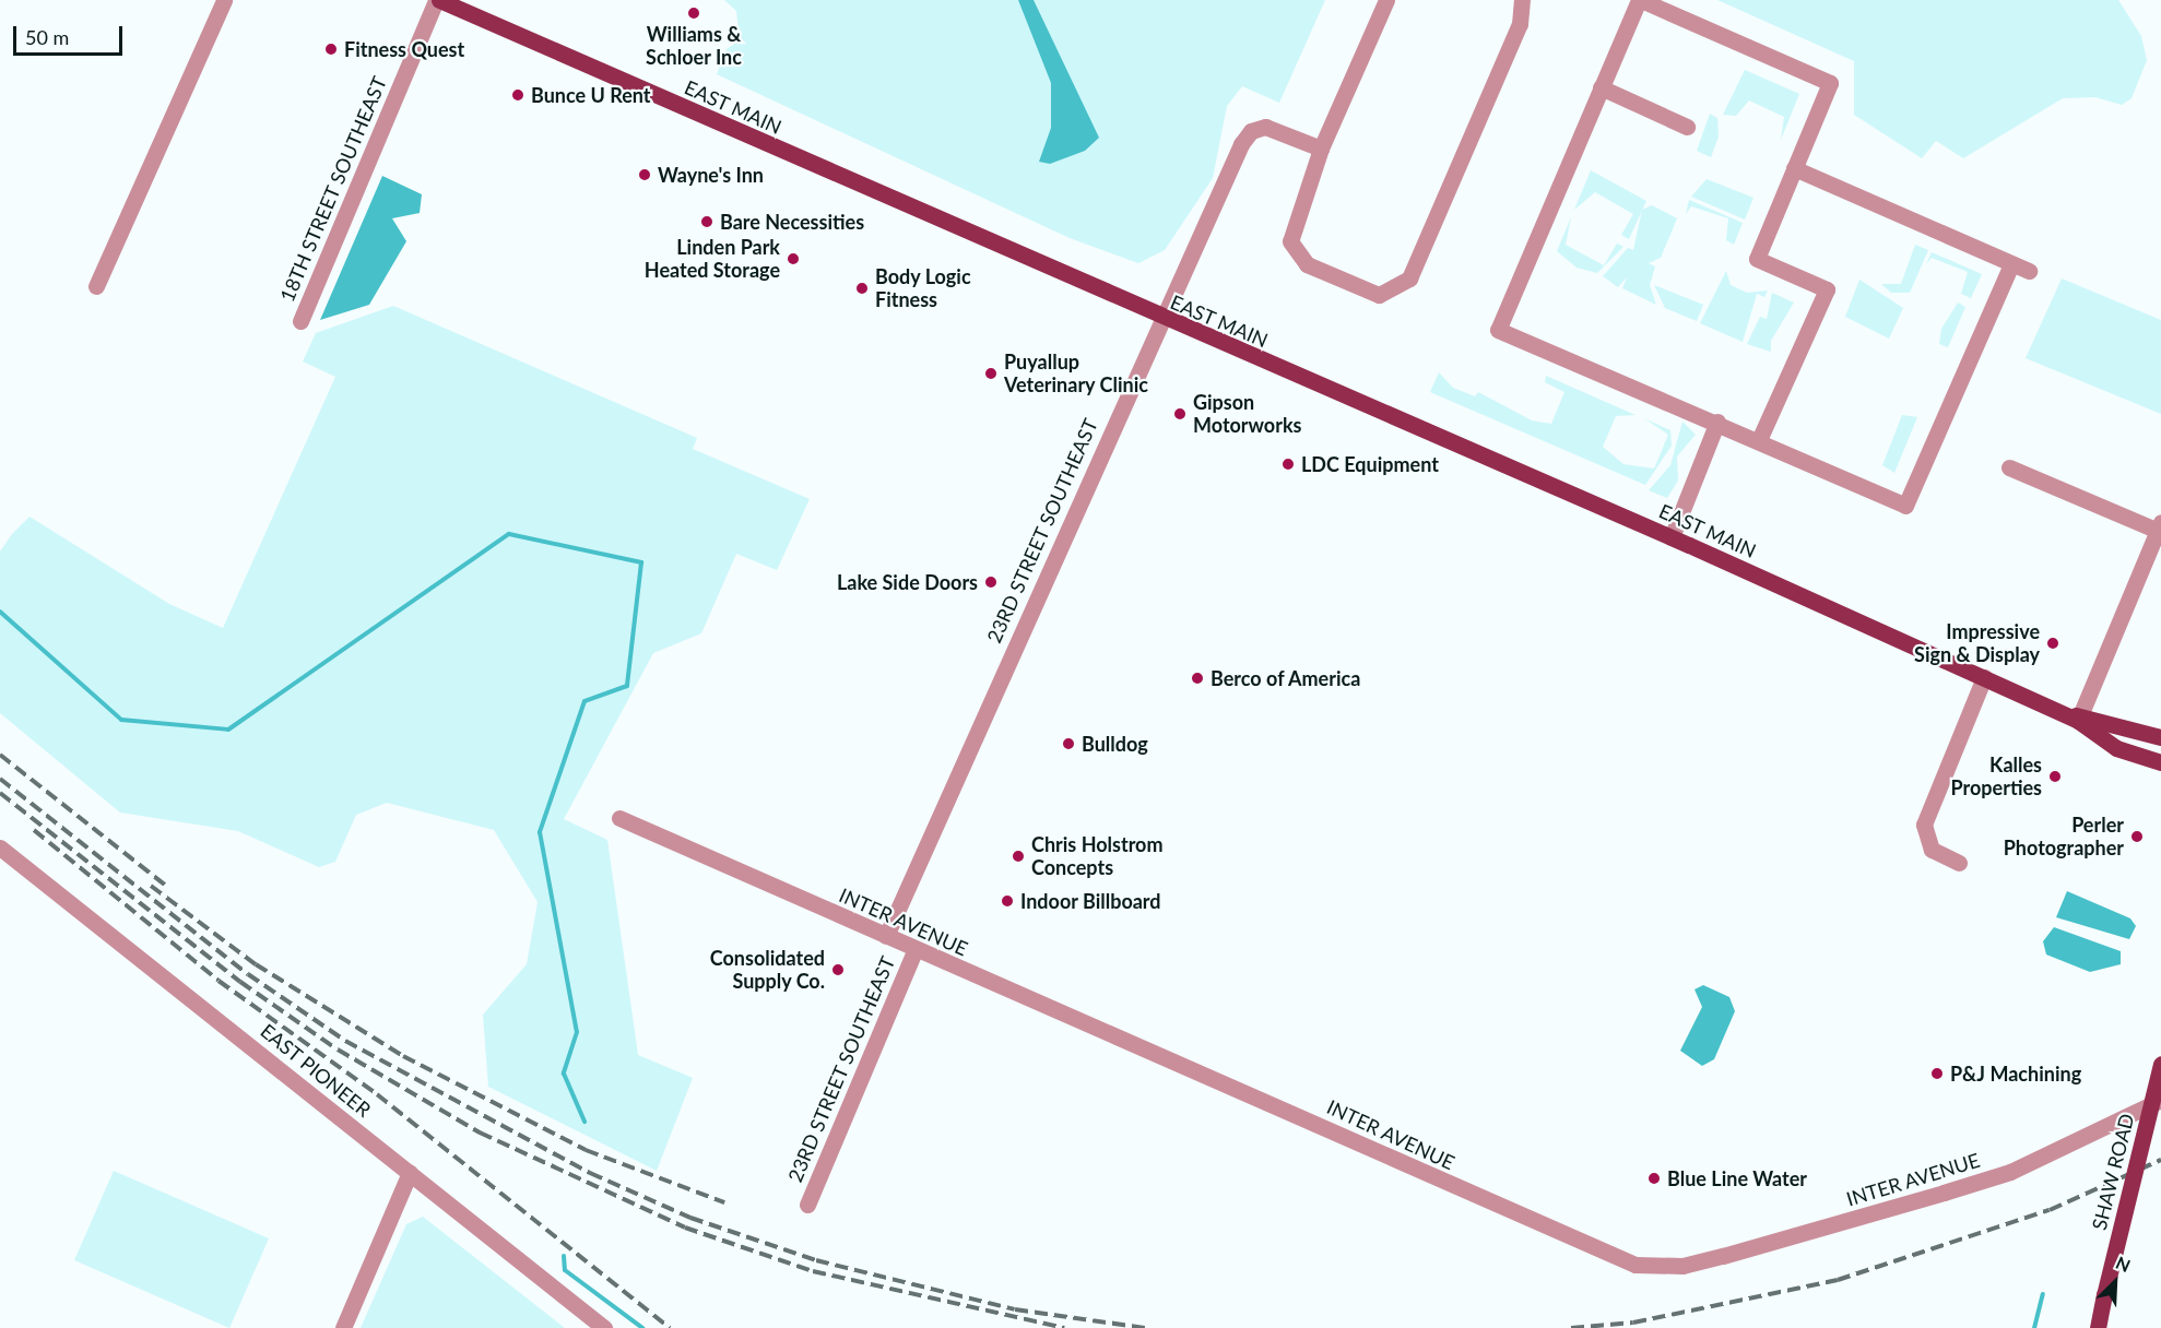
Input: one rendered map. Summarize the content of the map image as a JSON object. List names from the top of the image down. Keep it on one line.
{"streets":{"main road":["EAST MAIN","SHAW ROAD"],"street":["18TH STREET SOUTHEAST","23RD STREET SOUTHEAST","INTER AVENUE","EAST PIONEER"]},"crossings":[["EAST MAIN","18TH STREET SOUTHEAST"],["EAST MAIN","23RD STREET SOUTHEAST"],["23RD STREET SOUTHEAST","INTER AVENUE"]],"places":["Williams & Schloer Inc","Fitness Quest","Bunce U Rent","Wayne's Inn","Bare Necessities","Linden Park Heated Storage","Body Logic Fitness","Puyallup Veterinary Clinic","Gipson Motorworks","LDC Equipment","Lake Side Doors","Impressive Sign & Display","Berco of America","Bulldog","Kalles Properties","Perler Photographer","Chris Holstrom Concepts","Indoor Billboard","Consolidated Supply Co.","P&J Machining","Blue Line Water"],"scale_bar":"50 m","north":"top right"}
